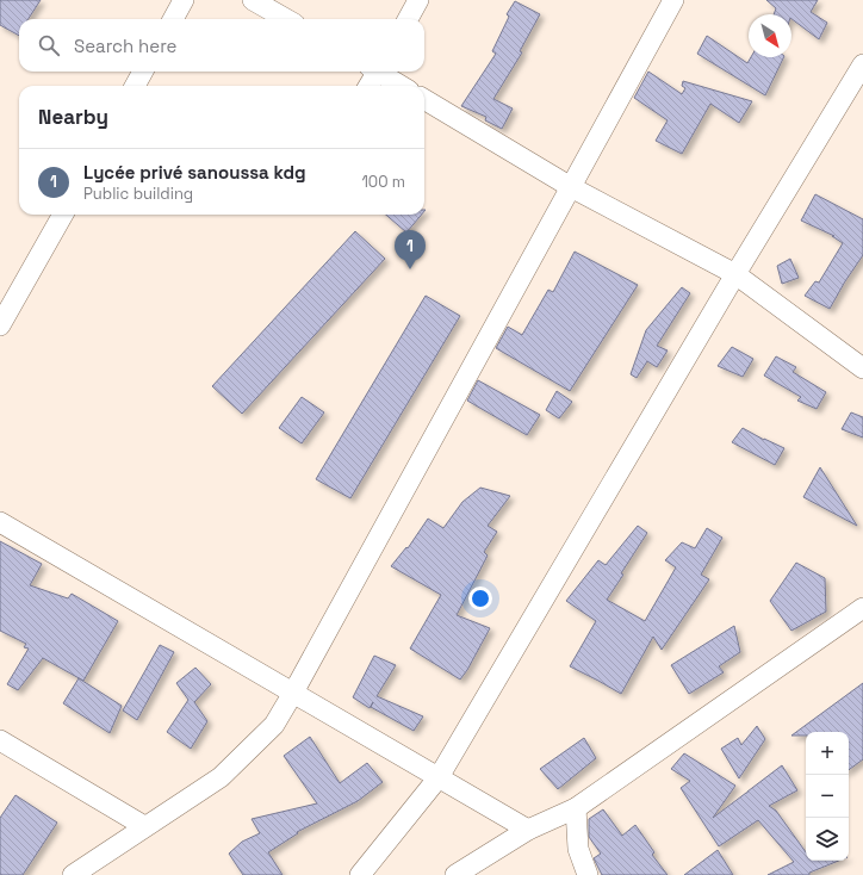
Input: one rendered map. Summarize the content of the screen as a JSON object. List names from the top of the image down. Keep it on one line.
{"north":"bottom right","page":{"search":"Search here","heading":"Nearby","list":[{"mark":"1","name":"Lycée privé sanoussa kdg","note":"Public building","value":"100 m"}],"pins":"1","map_buttons":["+","−"]}}
